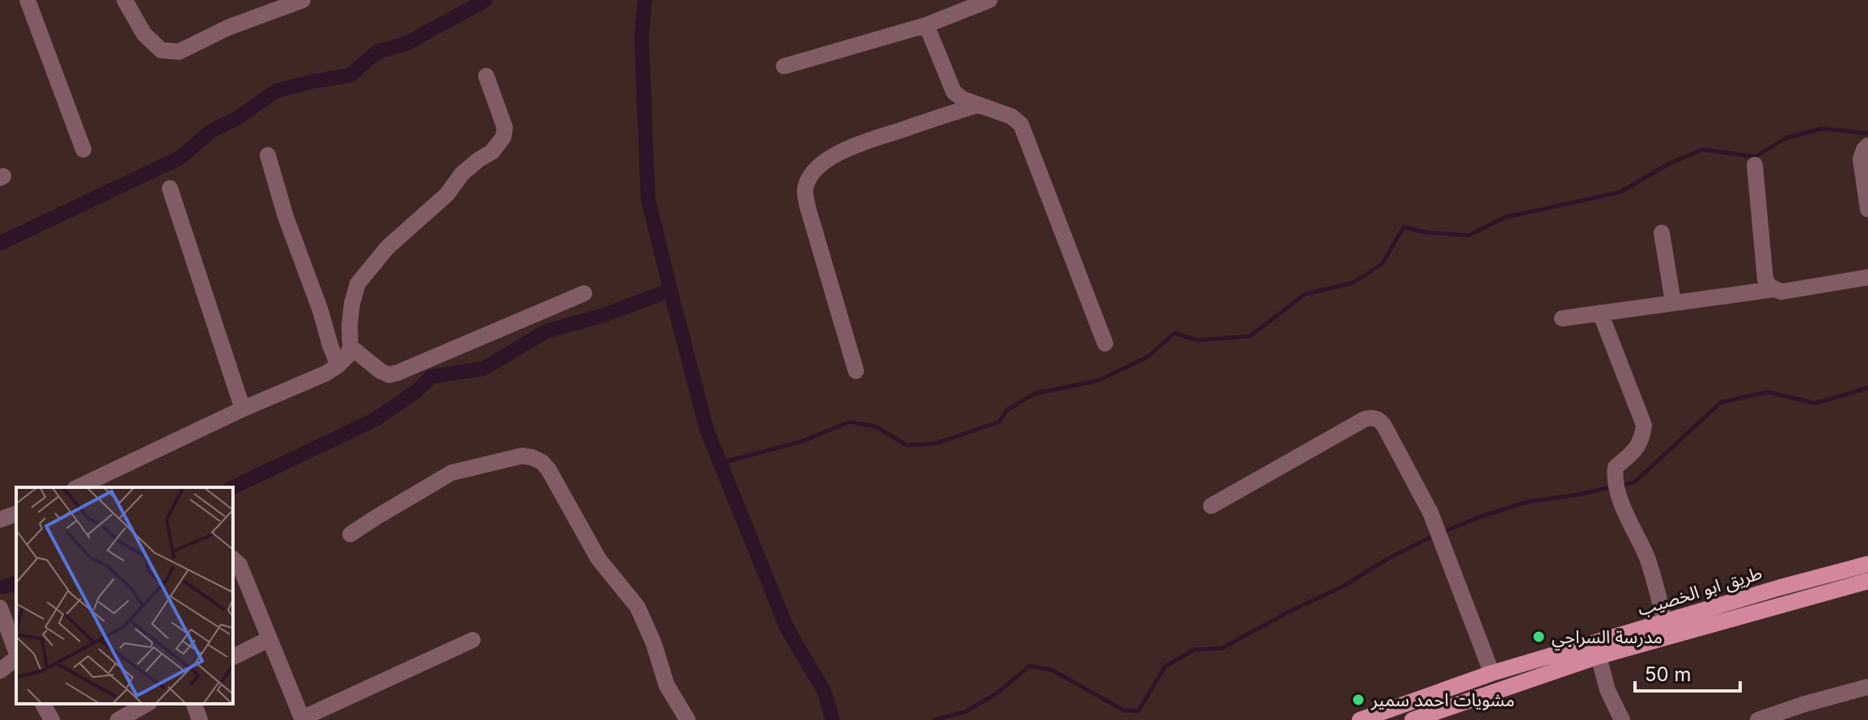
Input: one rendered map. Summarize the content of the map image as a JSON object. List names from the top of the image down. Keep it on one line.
{"streets":{"main road":["طريق ابو الخصيب"]},"places":["مدرسة السراجي","مشويات احمد سمير"],"scale_bar":"50 m"}
